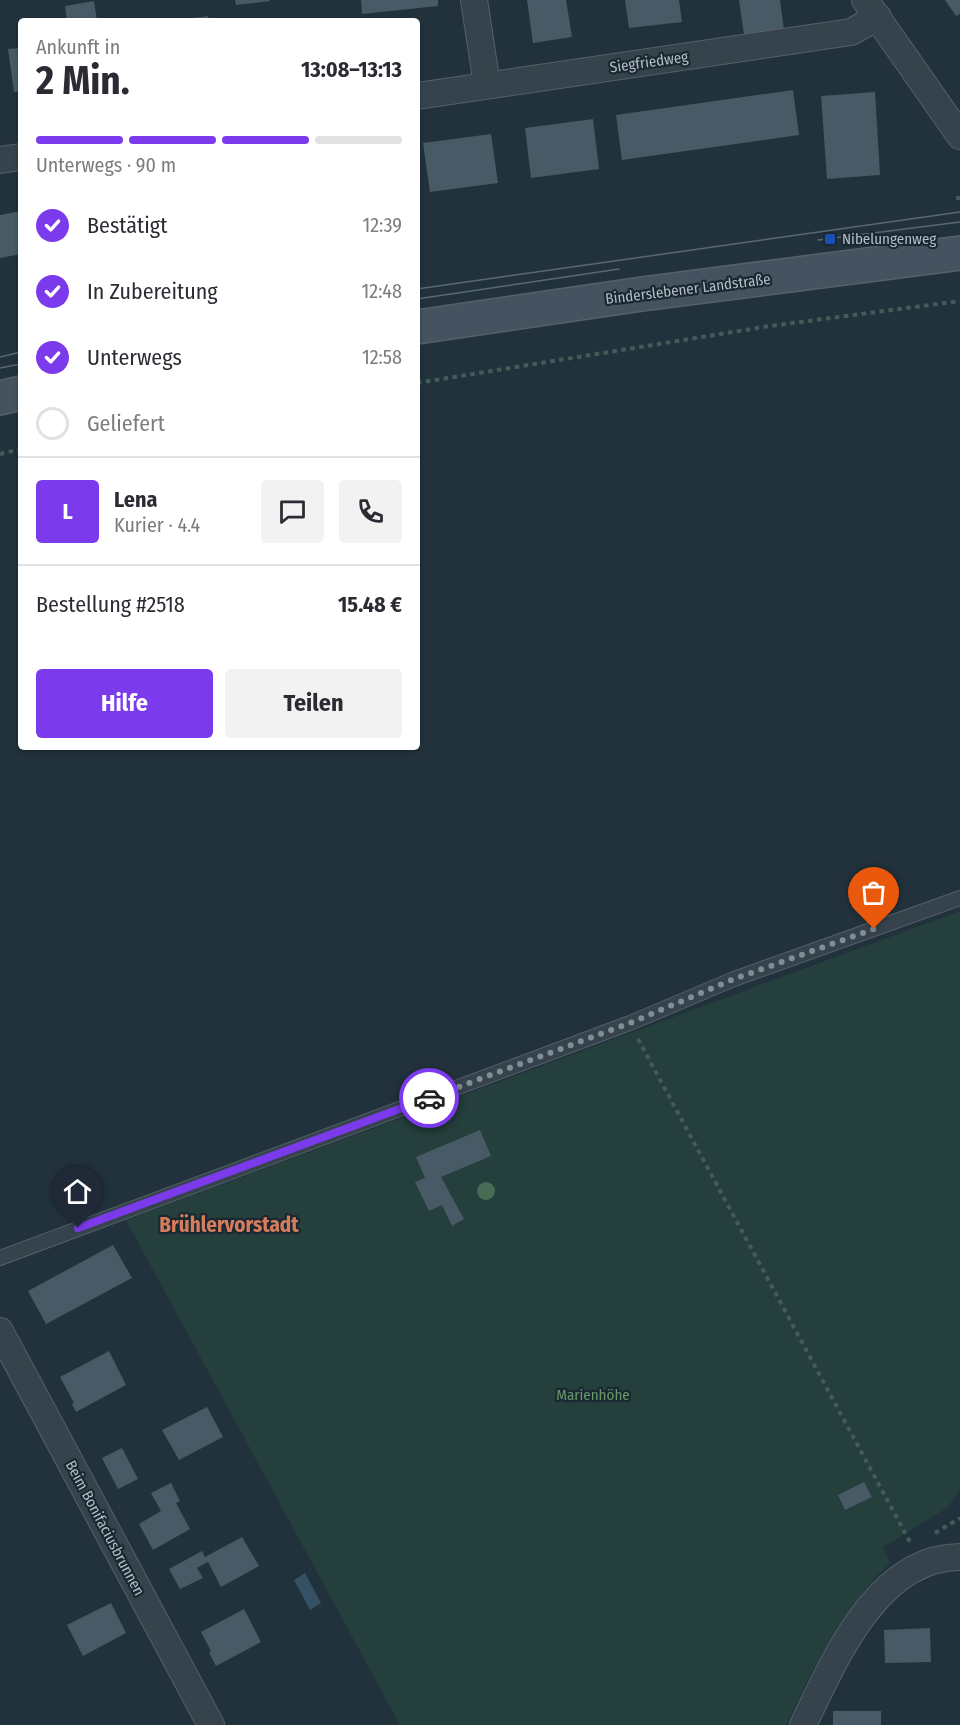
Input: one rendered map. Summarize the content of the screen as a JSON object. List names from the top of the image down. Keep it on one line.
{"streets":{"main road":["Binderslebener Landstraße"],"street":["Siegfriedweg","Beim Bonifaciusbrunnen"]},"districts":["Brühlervorstadt"],"parks":["Marienhöhe"],"places":{"transit":["Nibelungenweg"]},"page":{"heading":["2 Min.","Ankunft in","13:08–13:13"],"panel":["Lena","Kurier · 4.4","Bestellung #2518","15.48 €"],"bar":"Unterwegs · 90 m","list":[["Bestätigt","12:39"],["In Zubereitung","12:48"],["Unterwegs","12:58"],"Geliefert"],"round":"L","buttons":["Hilfe","Teilen"]}}
